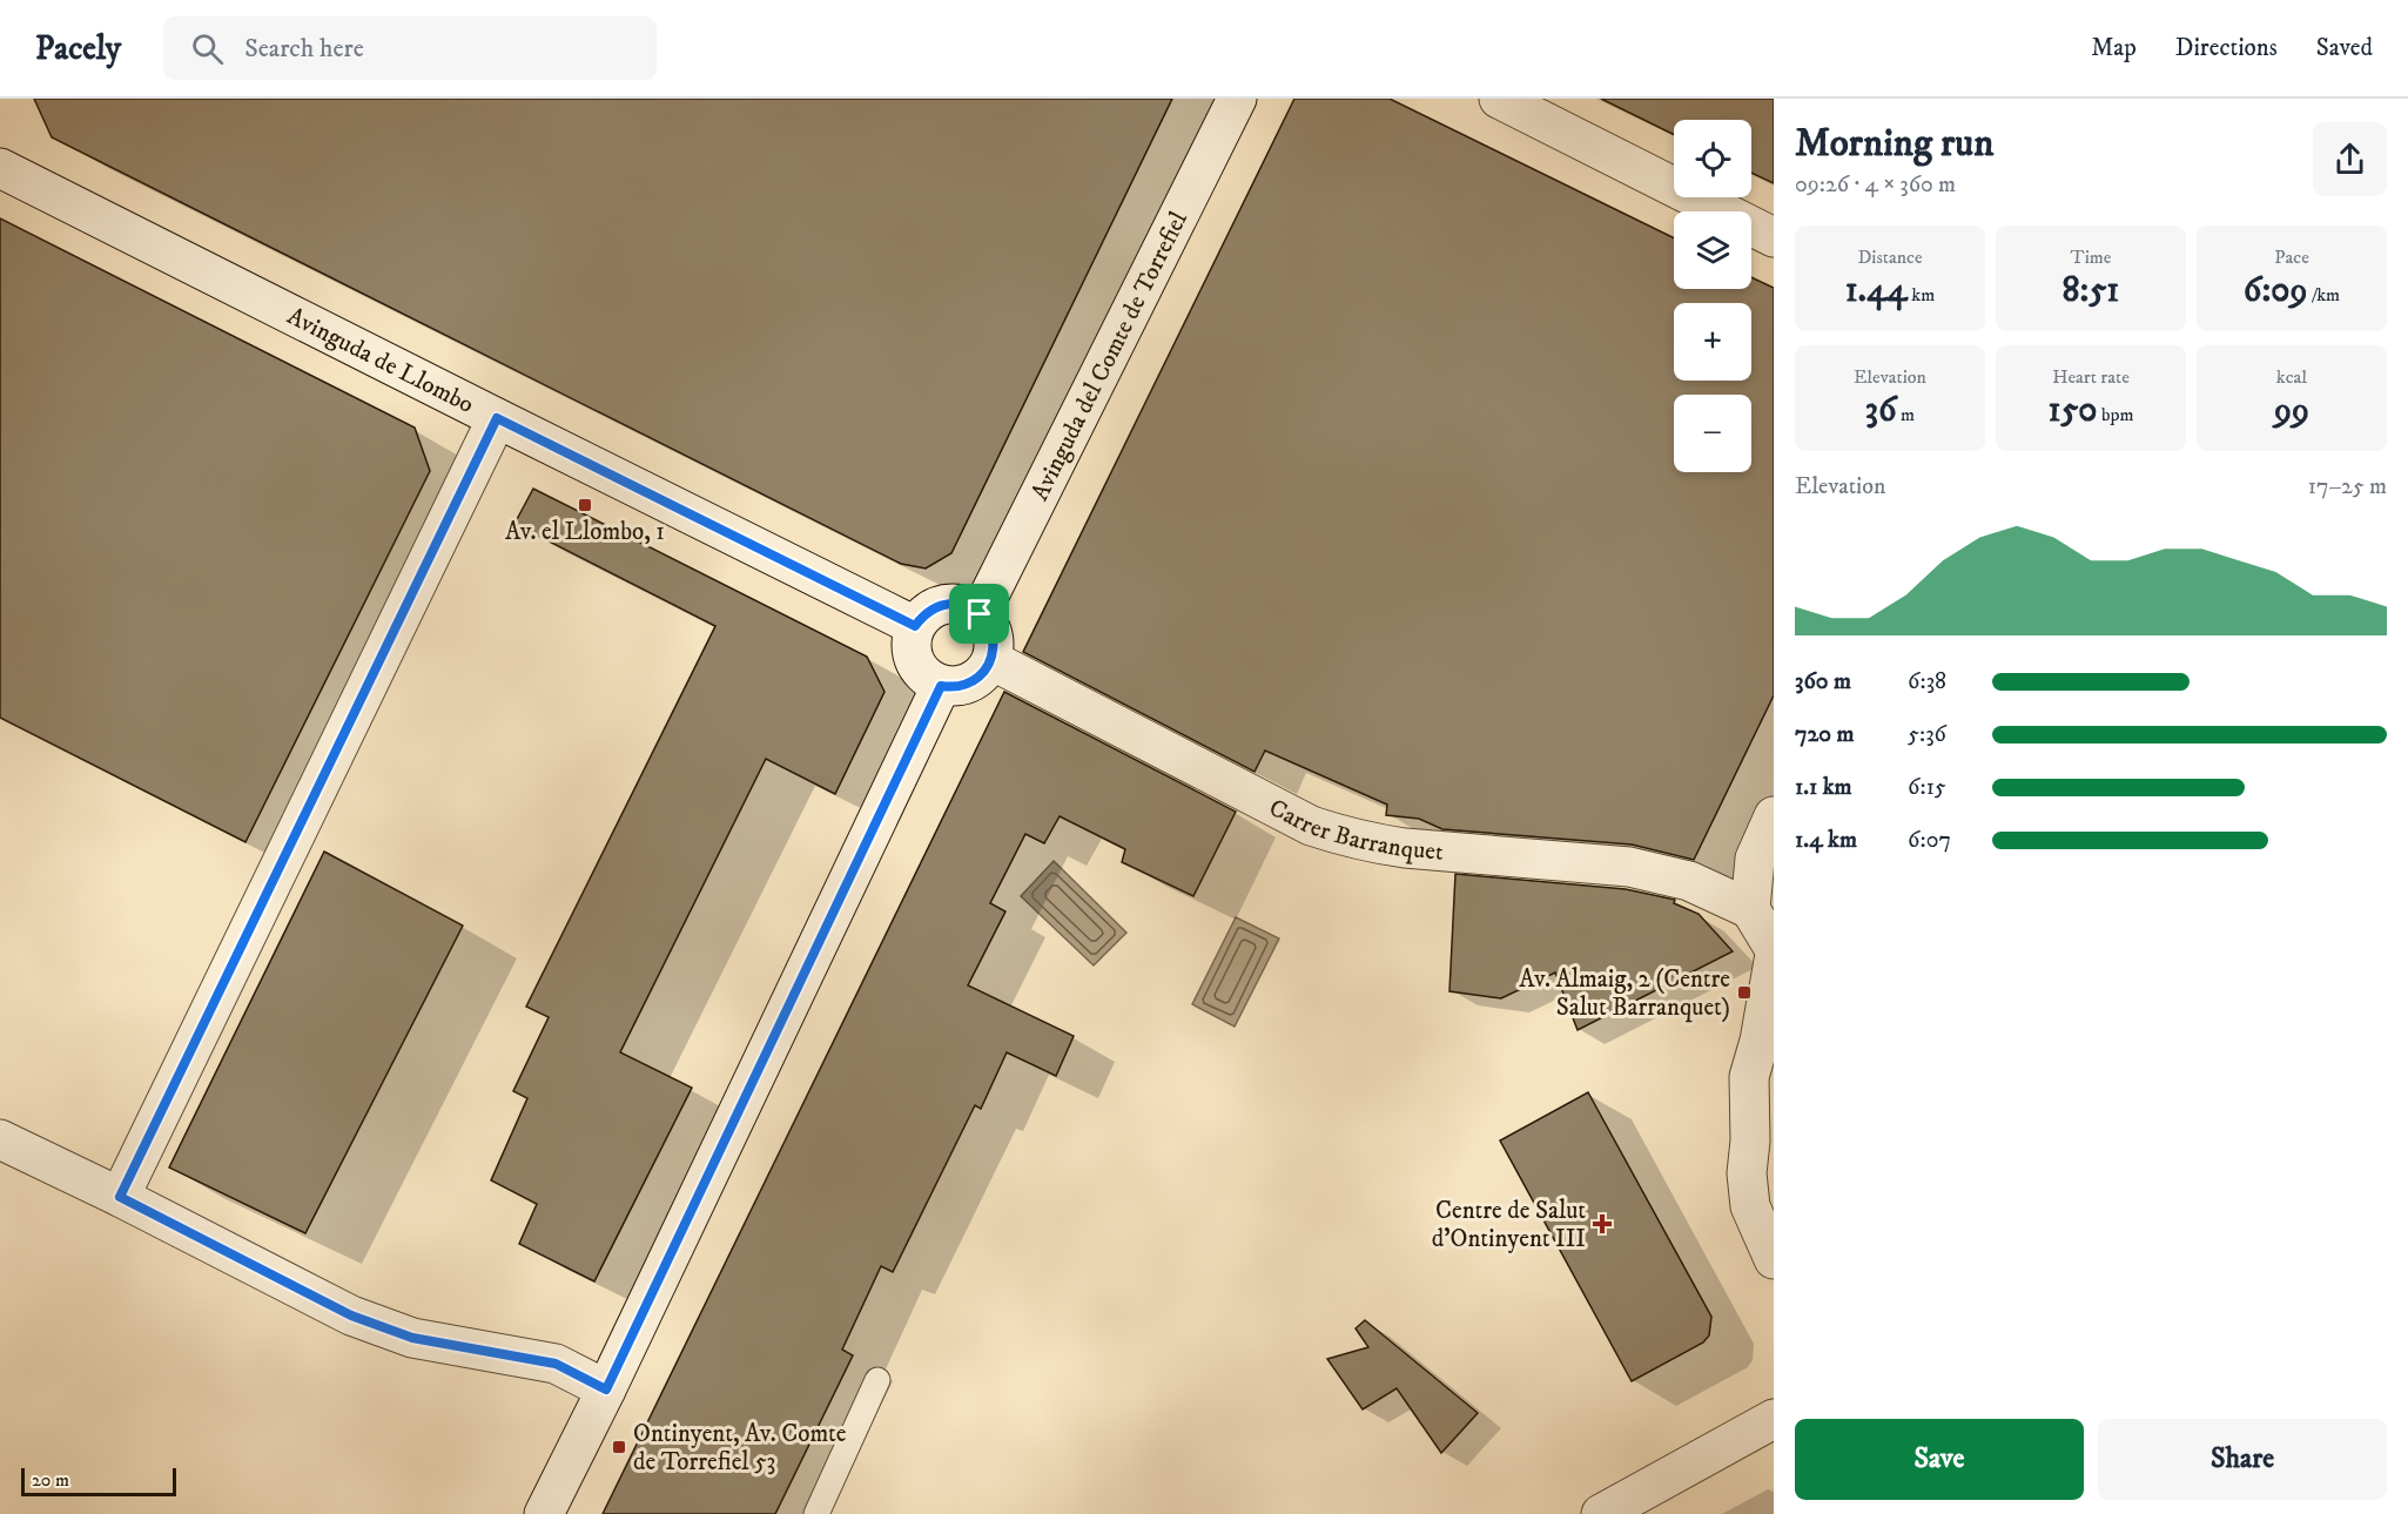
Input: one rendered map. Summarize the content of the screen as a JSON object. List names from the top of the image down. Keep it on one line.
{"streets":{"street":["Avinguda del Comte de Torrefiel","Avinguda de Llombo","Carrer Barranquet"]},"crossings":[["Avinguda del Comte de Torrefiel","Avinguda de Llombo"],["Avinguda del Comte de Torrefiel","Carrer Barranquet"],["Avinguda de Llombo","Carrer Barranquet"]],"places":{"transit":["Av. el Llombo, 1","Av. Almaig, 2 (Centre Salut Barranquet)","Ontinyent, Av. Comte de Torrefiel 53"],"health":["Centre de Salut d'Ontinyent III"]},"scale_bar":"20 m","page":{"header":"Pacely","search":"Search here","nav":["Map","Directions","Saved"],"heading":["Morning run","09:26 · 4 × 360 m"],"map_buttons":["+","−"],"stats":[["Distance","1.44 km"],["Time","8:51"],["Pace","6:09 /km"],["Elevation","36 m"],["Heart rate","150 bpm"],["kcal","99"]],"chart":["Elevation","17–25 m"],"list":[{"name":"360 m","note":"6:38"},{"name":"720 m","note":"5:36"},{"name":"1.1 km","note":"6:15"},{"name":"1.4 km","note":"6:07"}],"buttons":["Save","Share"],"scale":"20 m"}}
